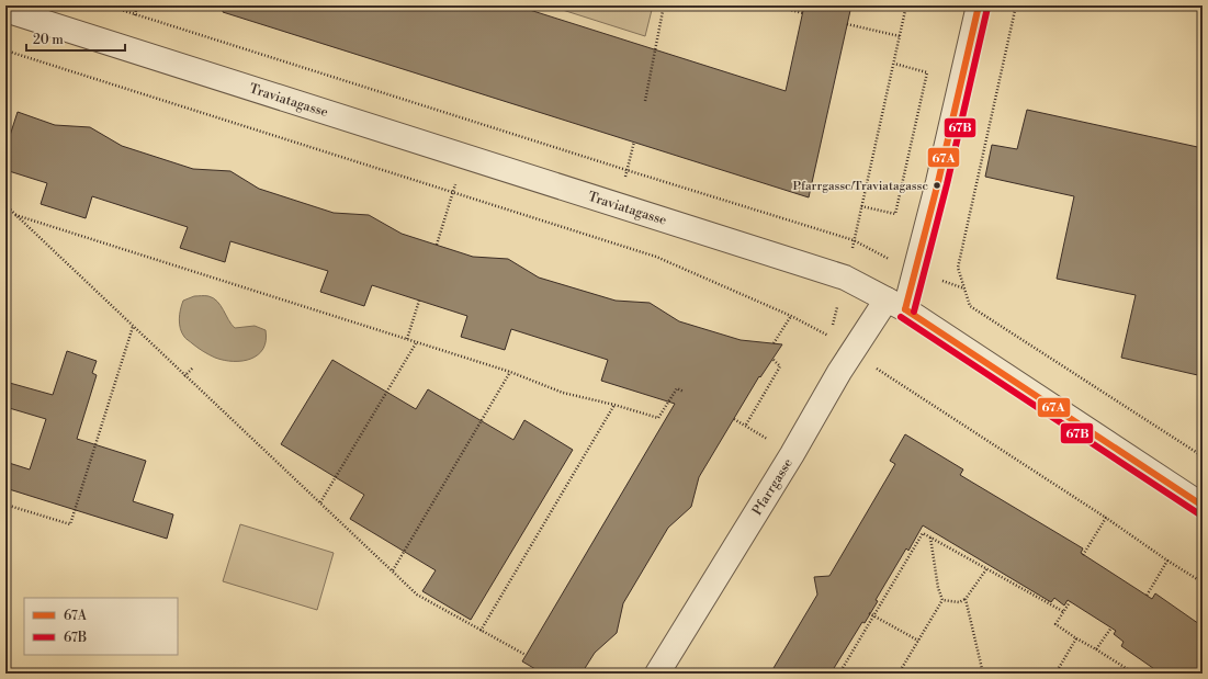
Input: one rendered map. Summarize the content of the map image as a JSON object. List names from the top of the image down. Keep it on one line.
{"streets":{"street":["Traviatagasse","Pfarrgasse"]},"crossings":[["Traviatagasse","Pfarrgasse"]],"places":["Pfarrgasse/Traviatagasse"],"lines":["transit line 67A","transit line 67B"],"legend":["67A","67B"],"scale_bar":"20 m"}
